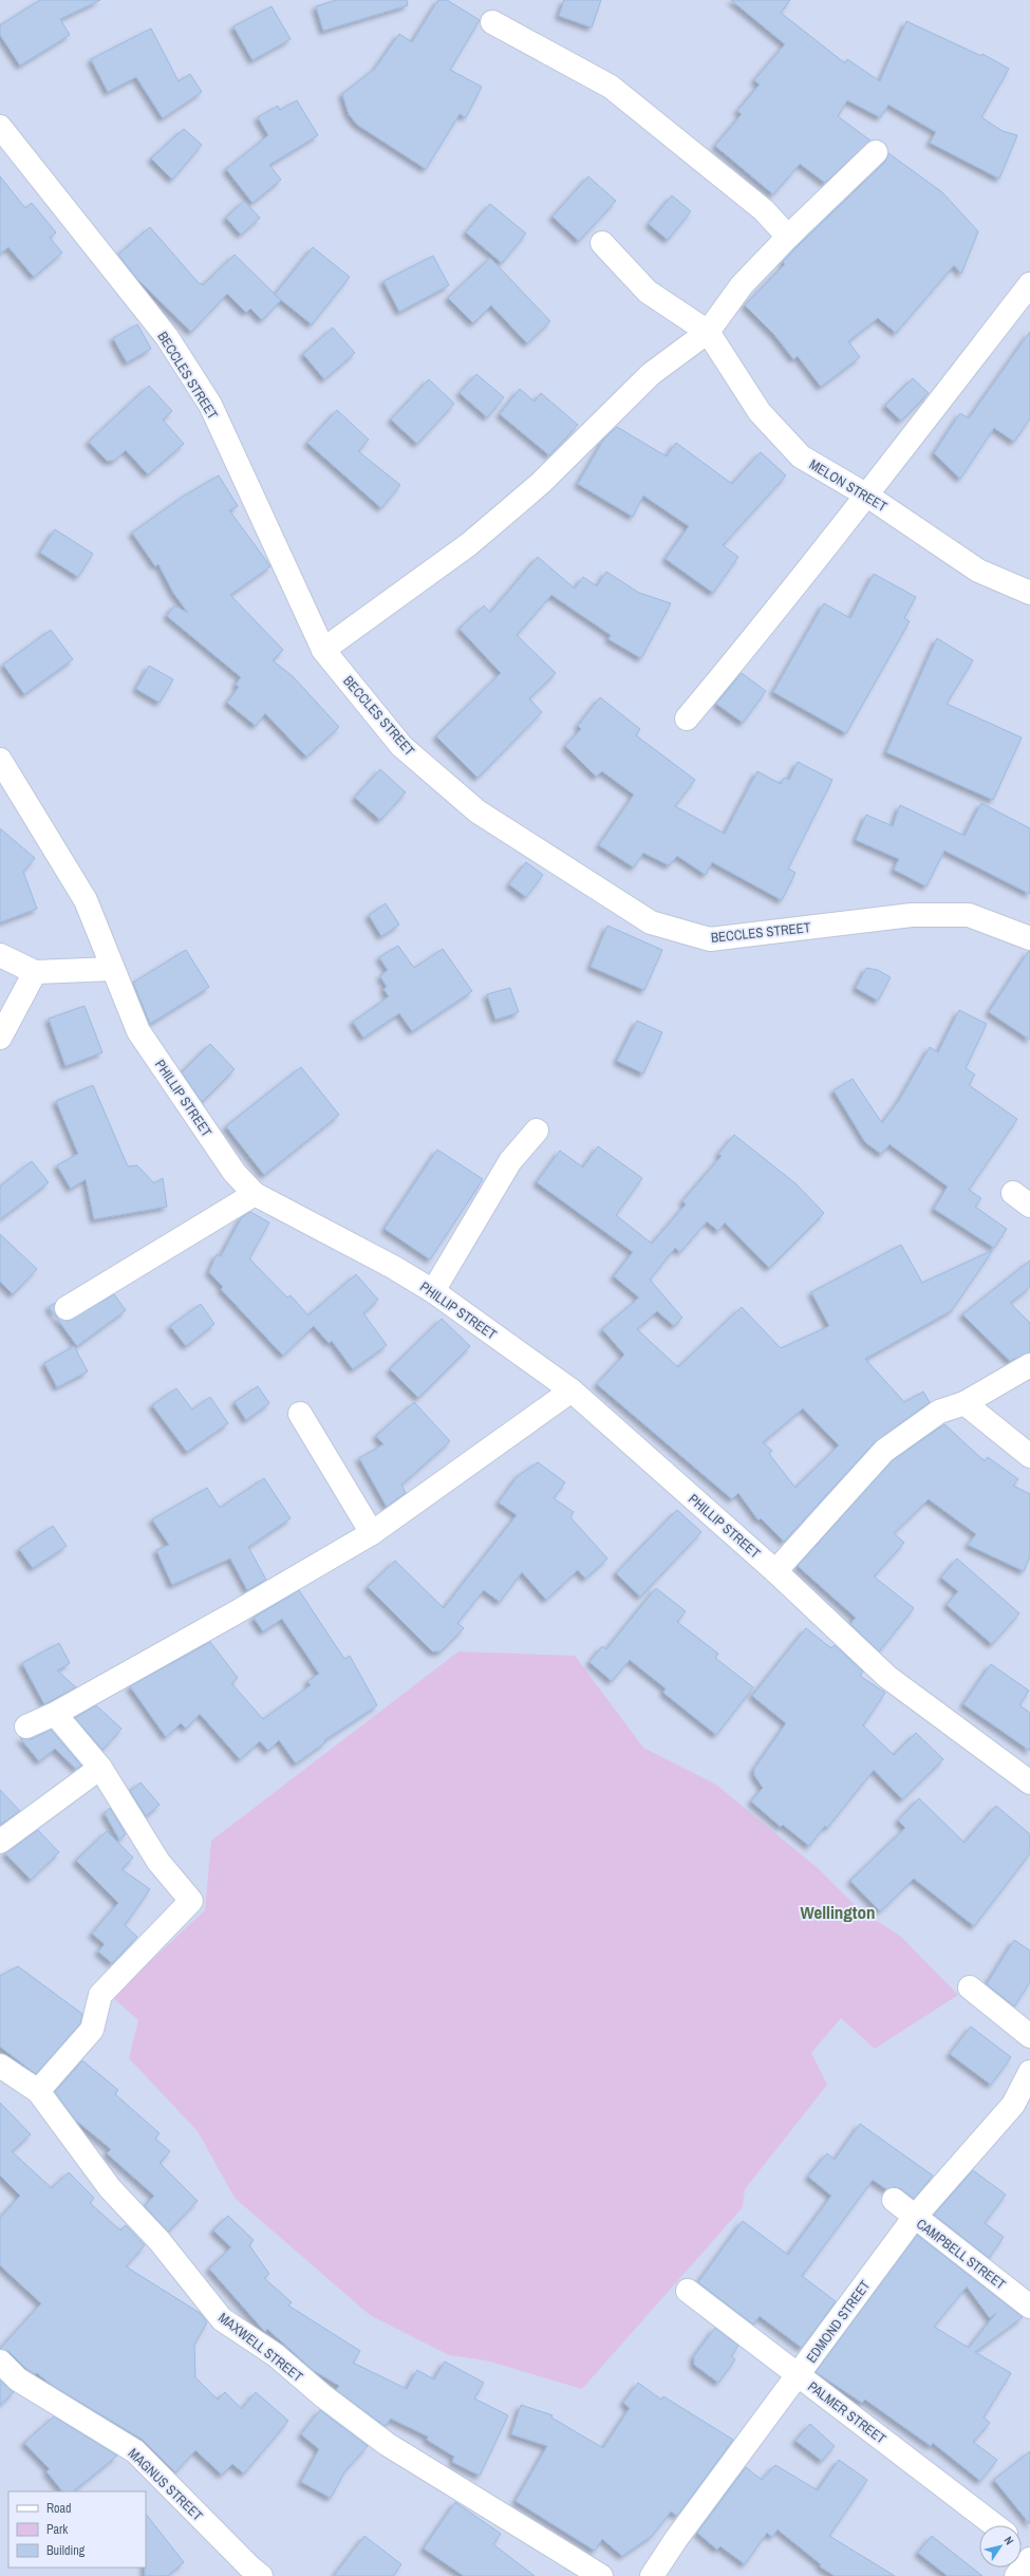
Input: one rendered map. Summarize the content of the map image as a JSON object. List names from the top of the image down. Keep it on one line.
{"streets":{"street":["BECCLES STREET","MELON STREET","PHILLIP STREET","CAMPBELL STREET","EDMOND STREET","MAXWELL STREET","PALMER STREET","MAGNUS STREET"]},"crossings":[["CAMPBELL STREET","EDMOND STREET"],["EDMOND STREET","PALMER STREET"]],"districts":["Wellington"],"legend":["Road","Park","Building"],"north":"top right"}
